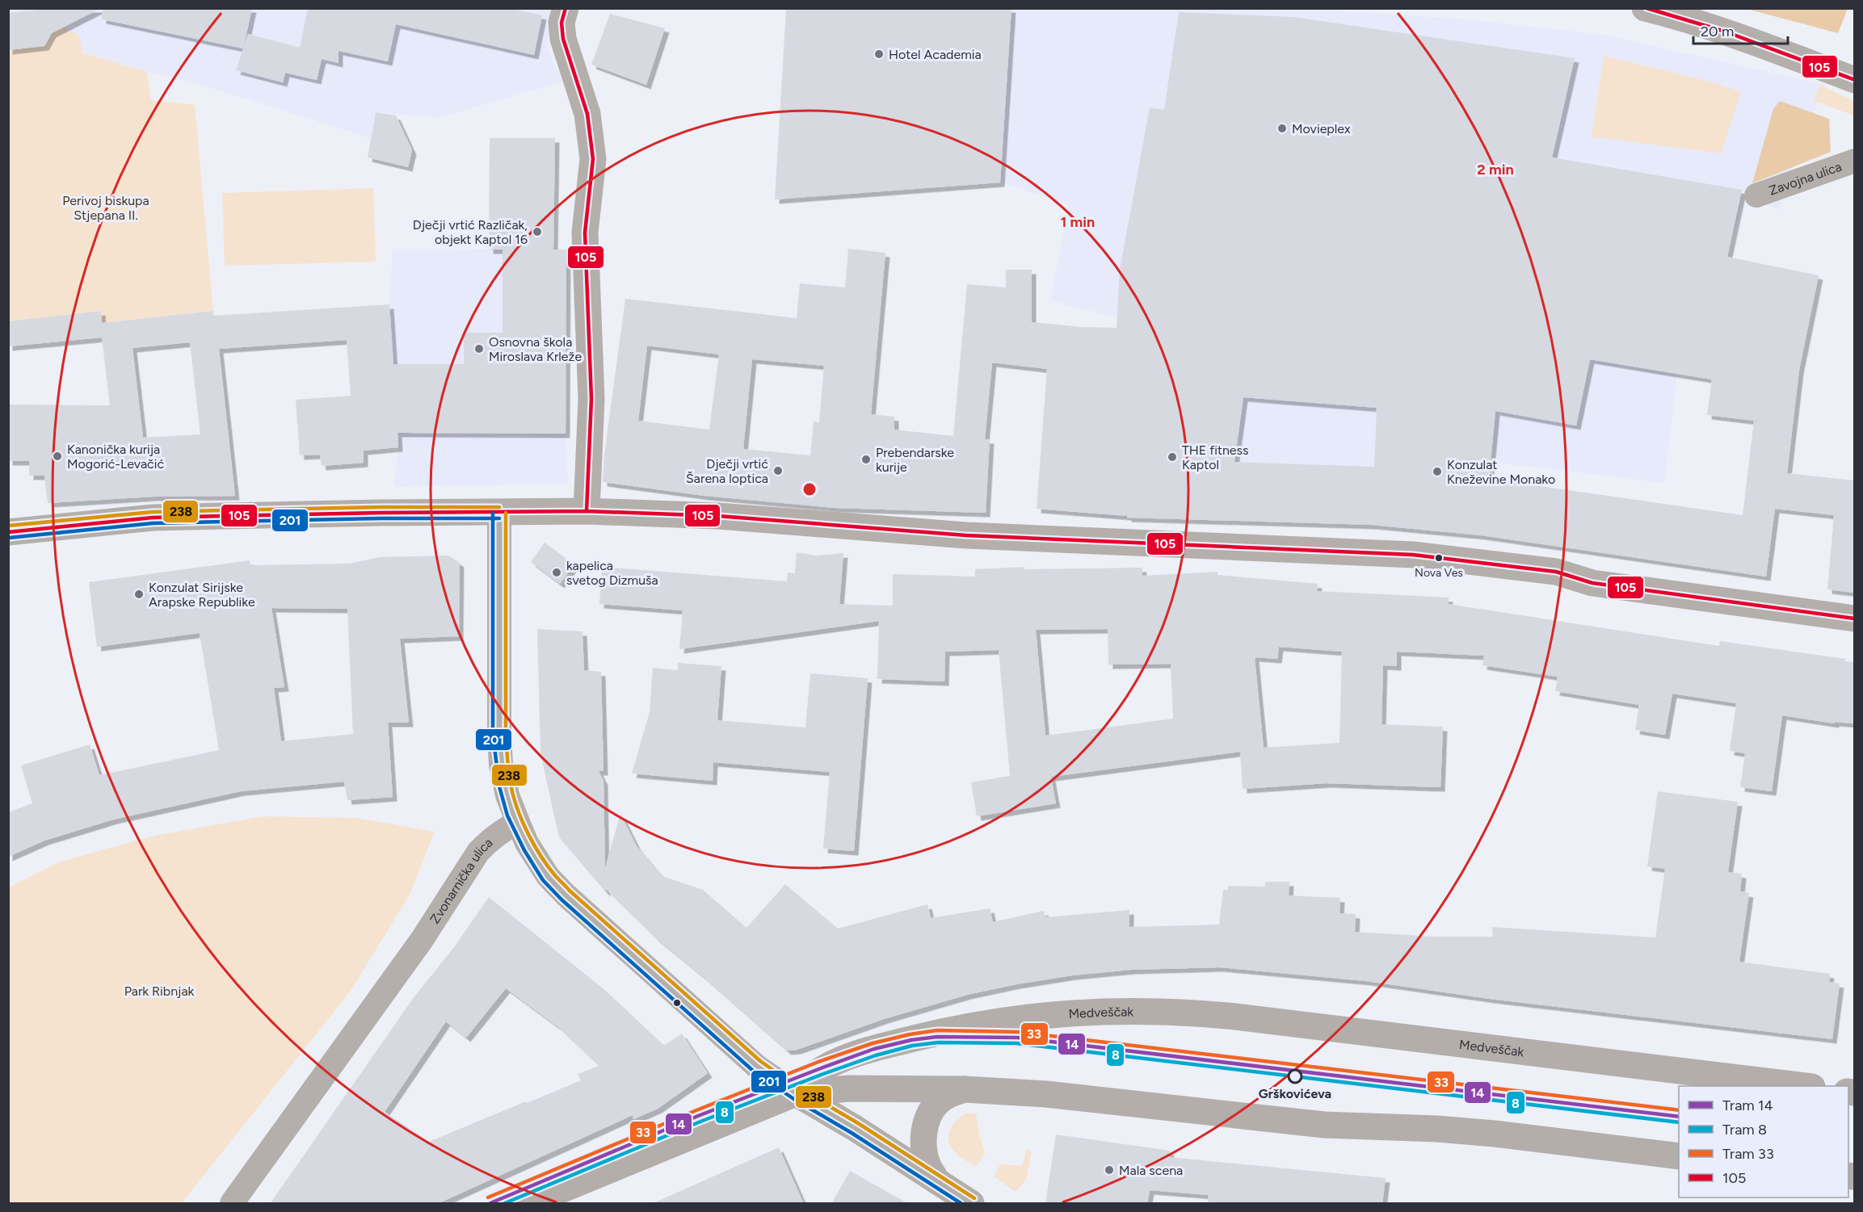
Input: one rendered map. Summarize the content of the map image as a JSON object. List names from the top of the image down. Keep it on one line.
{"streets":{"main road":["Medveščak"],"street":["Zavojna ulica","Zvonarnička ulica"]},"parks":["Perivoj biskupa Stjepana II.","Park Ribnjak"],"places":["Hotel Academia","Movieplex","Dječji vrtić Različak, objekt Kaptol 16","Osnovna škola Miroslava Krleže","Kanonička kurija Mogorić-Levačić","THE fitness Kaptol","Prebendarske kurije","Dječji vrtić Šarena loptica","Konzulat Kneževine Monako","Nova Ves","kapelica svetog Dizmuša","Konzulat Sirijske Arapske Republike","Grškovićeva","Mala scena"],"lines":["transit line 105","transit line 238","transit line 201","tram line 33","tram line 14","tram line 8"],"legend":["Tram 14","Tram 8","Tram 33","105"],"scale_bar":"20 m","rings":["2 min","1 min"]}
